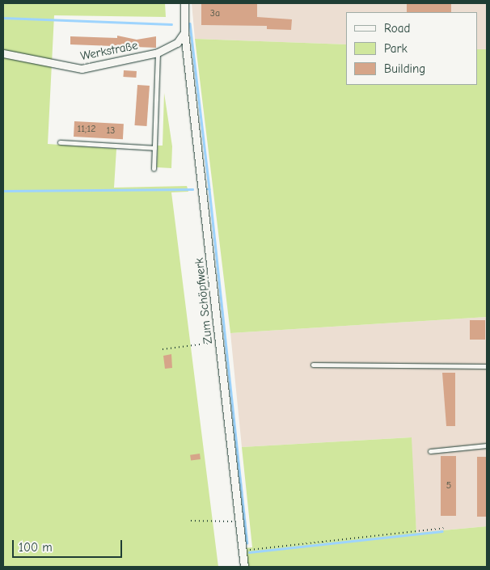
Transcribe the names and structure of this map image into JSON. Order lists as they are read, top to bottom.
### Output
{
  "streets": {
    "street": ["Werkstraße", "Zum Schöpfwerk"]
  },
  "crossings": [
    ["Werkstraße", "Zum Schöpfwerk"]
  ],
  "house_numbers": [
    "3a",
    "11;12",
    "13",
    "5"
  ],
  "legend": ["Road", "Park", "Building"],
  "scale_bar": "100 m"
}
